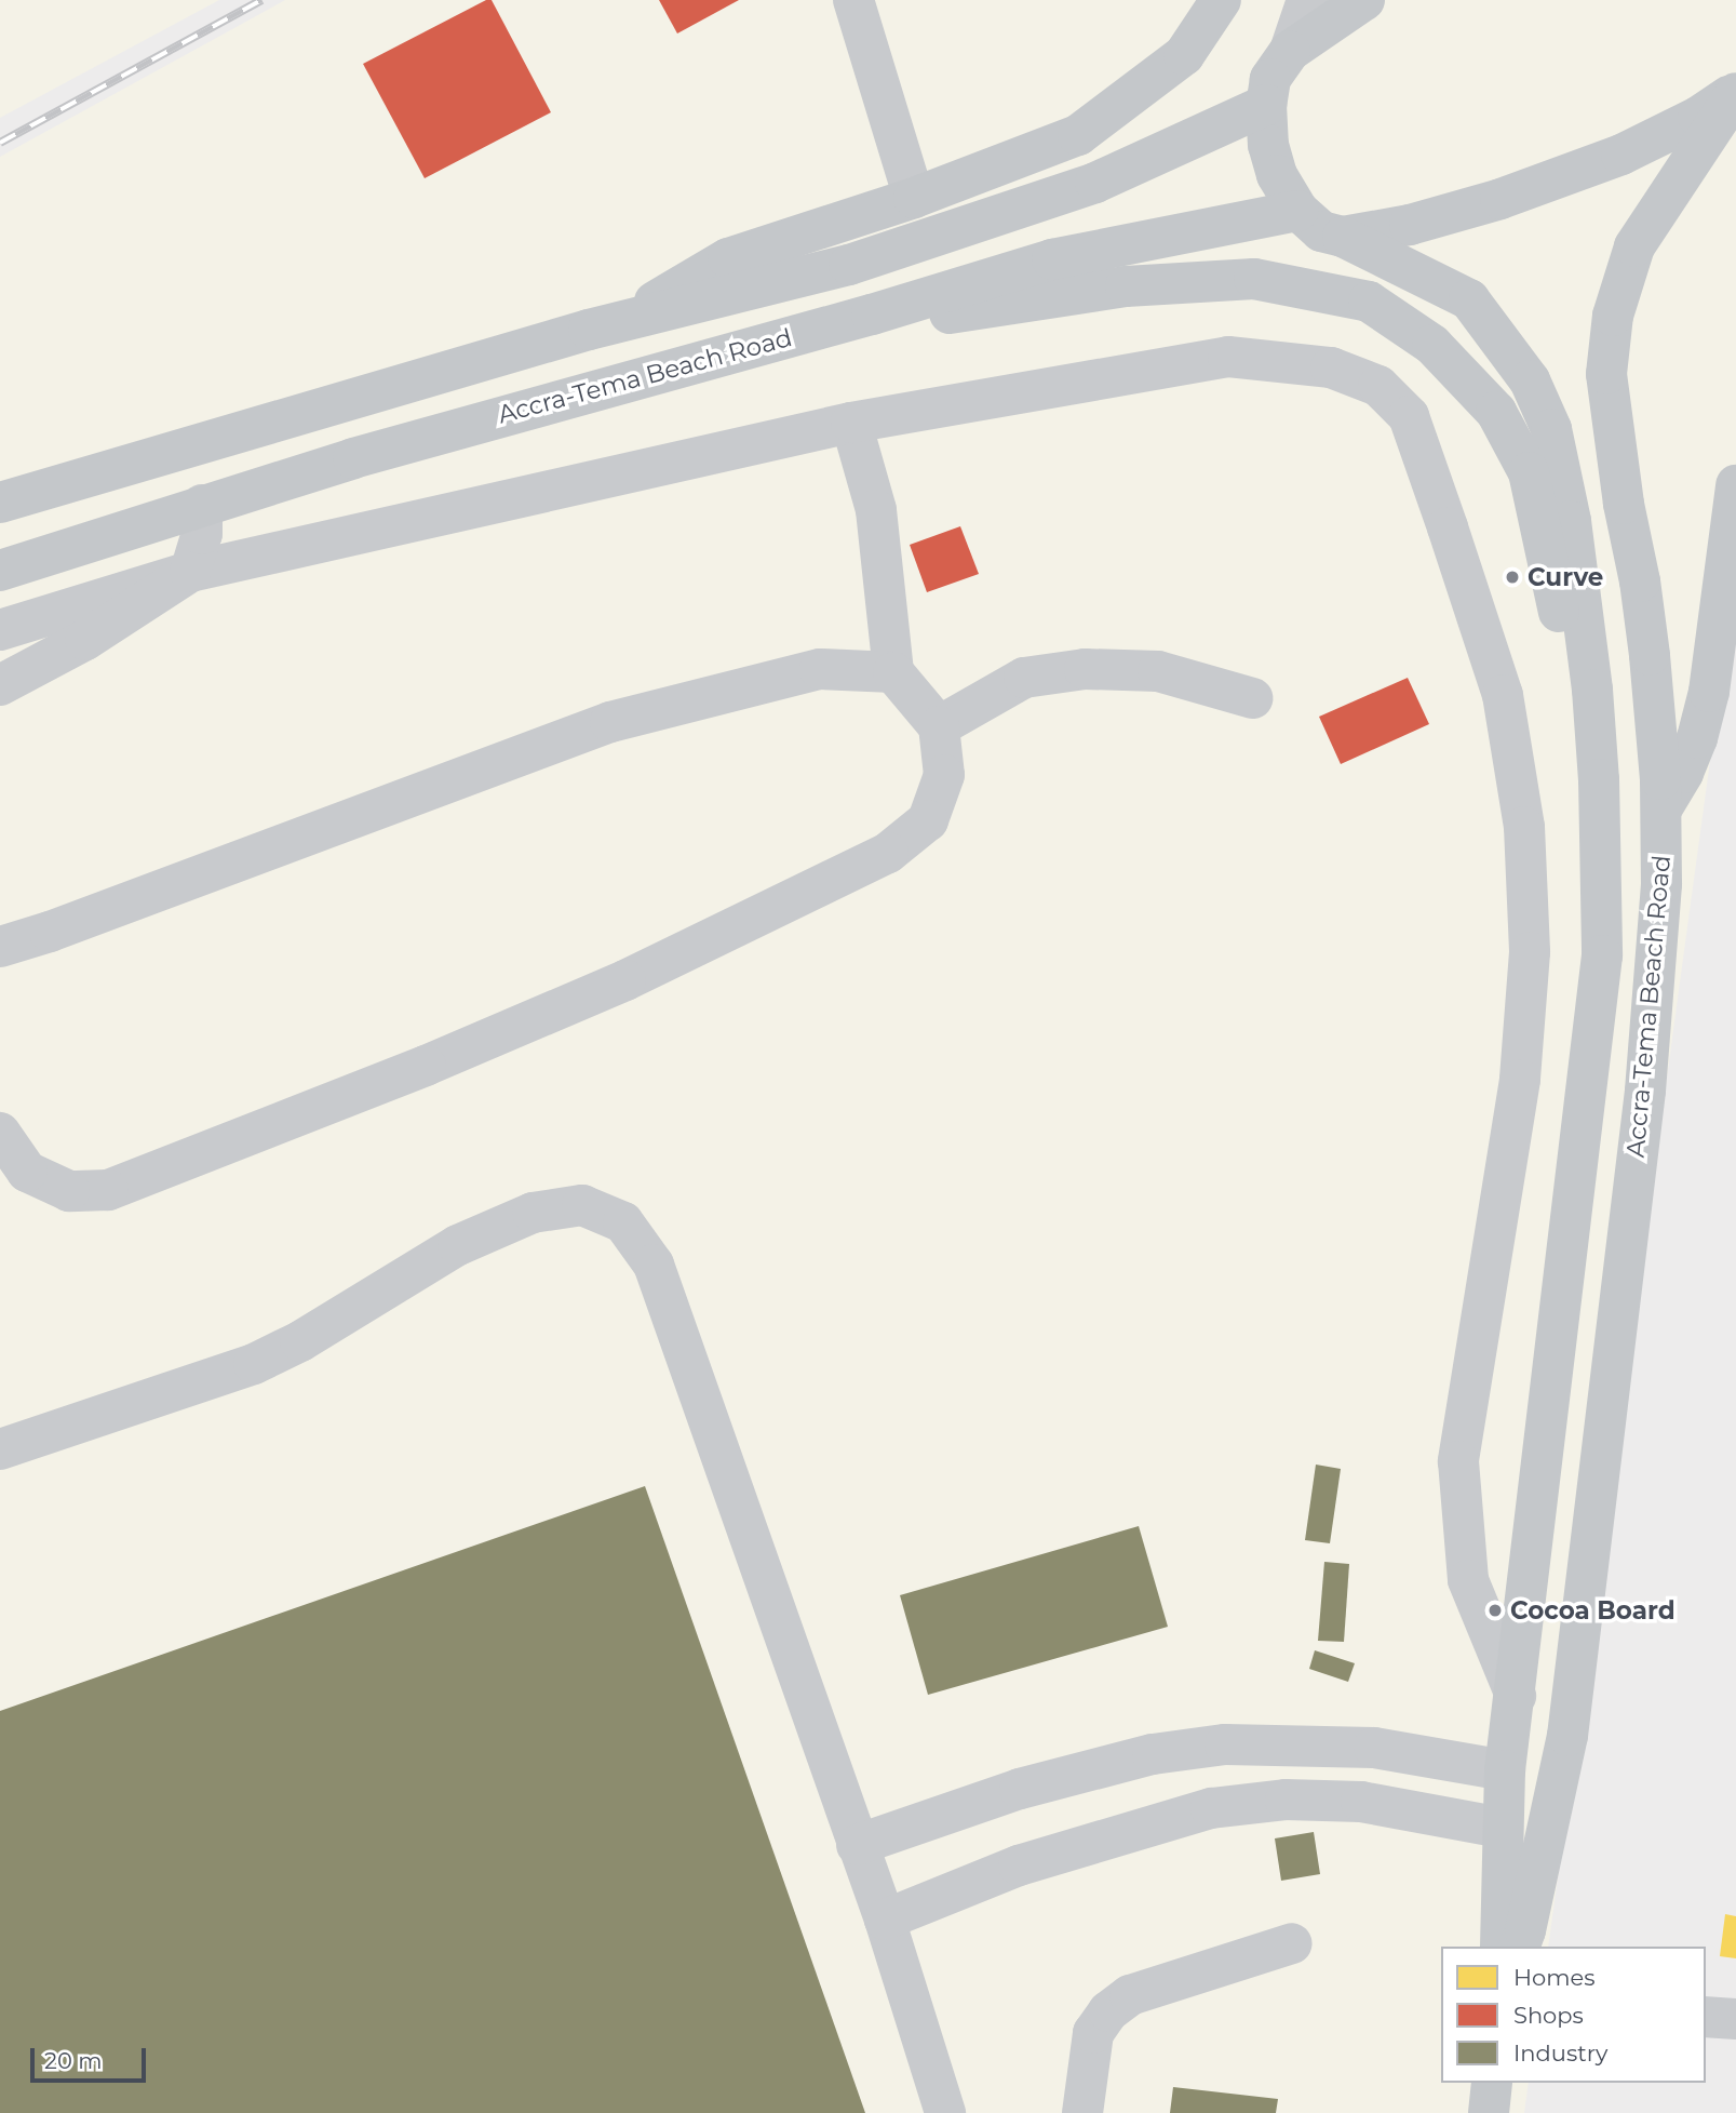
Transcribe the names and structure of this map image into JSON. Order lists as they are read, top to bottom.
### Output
{
  "streets": {
    "main road": ["Accra-Tema Beach Road"]
  },
  "places": ["Curve", "Cocoa Board"],
  "legend": ["Homes", "Shops", "Industry"],
  "scale_bar": "20 m"
}
